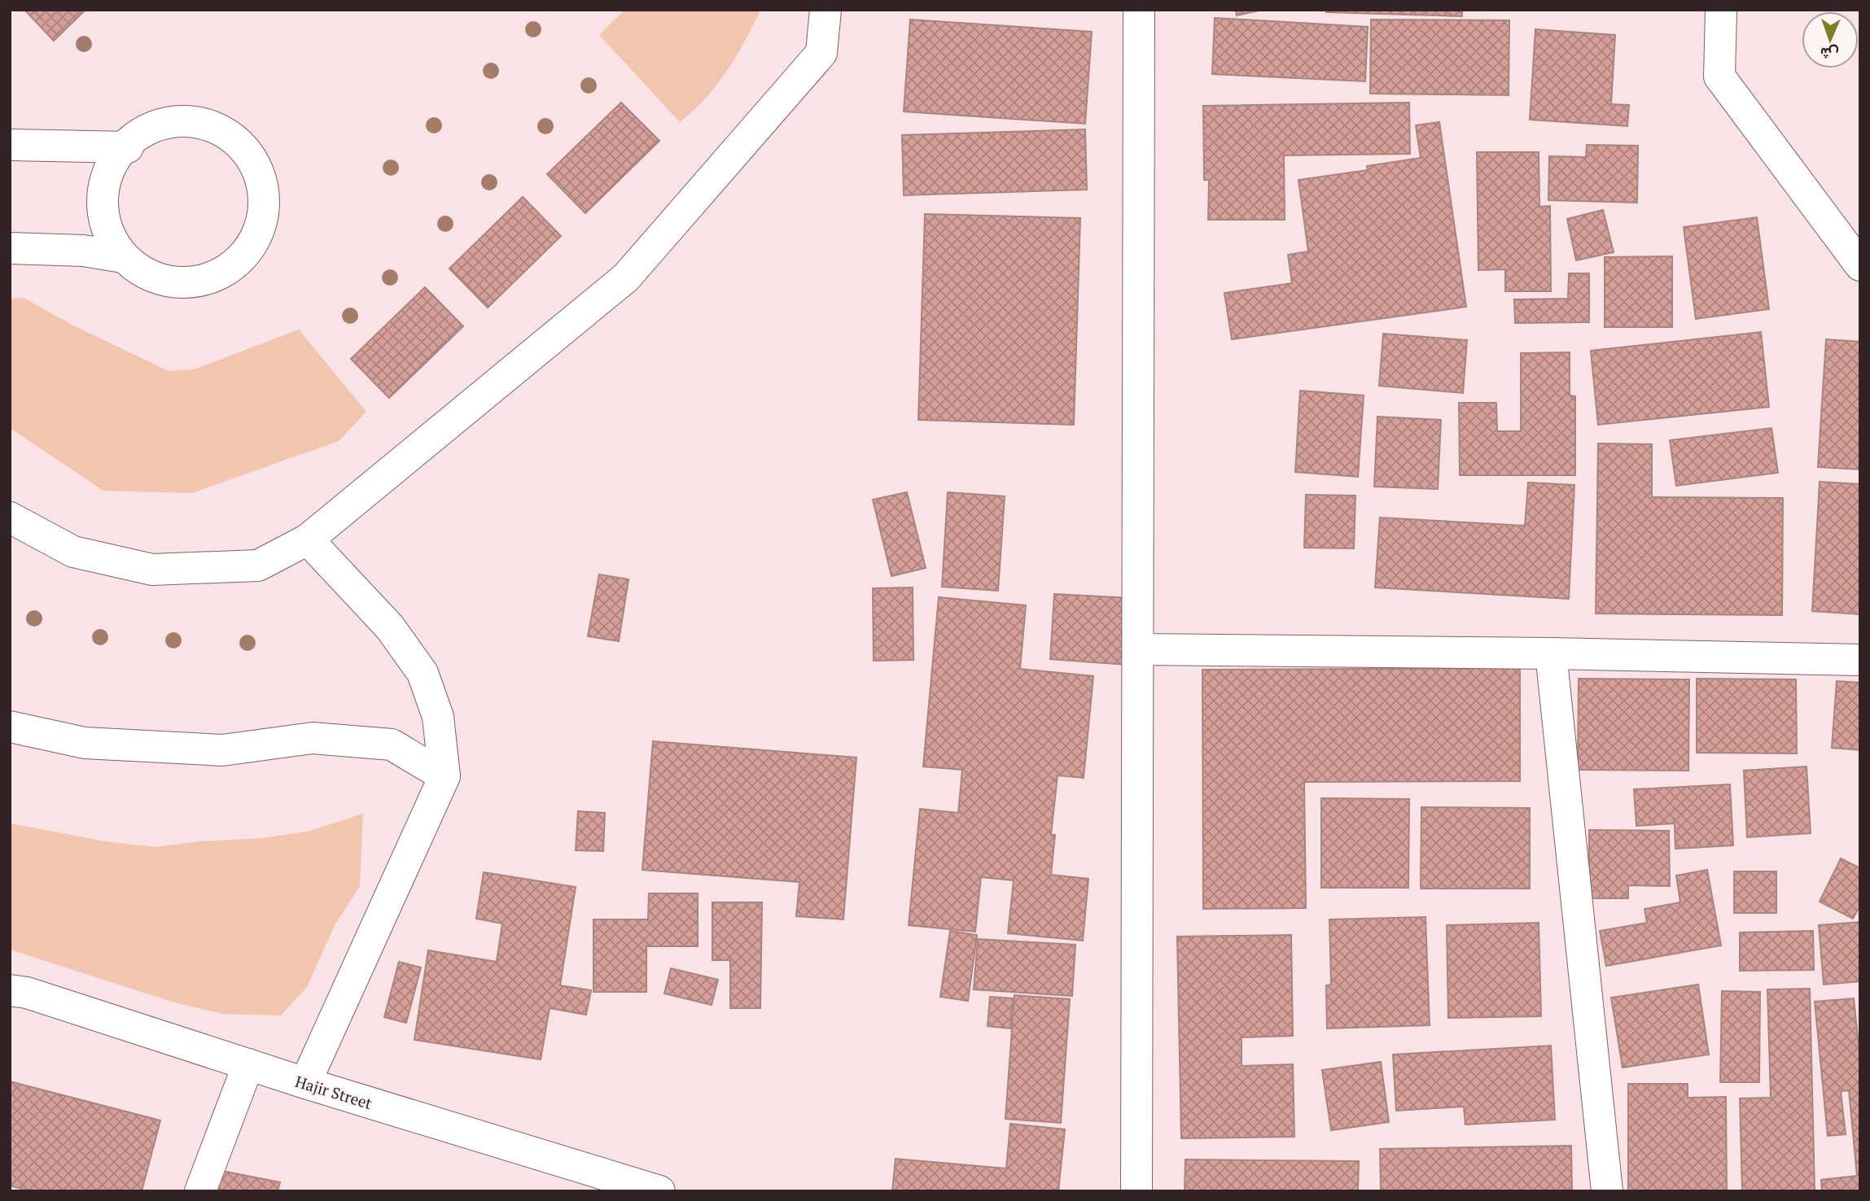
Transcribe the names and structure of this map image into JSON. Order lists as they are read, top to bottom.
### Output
{
  "streets": {
    "street": ["Hajir Street"]
  },
  "north": "bottom"
}
